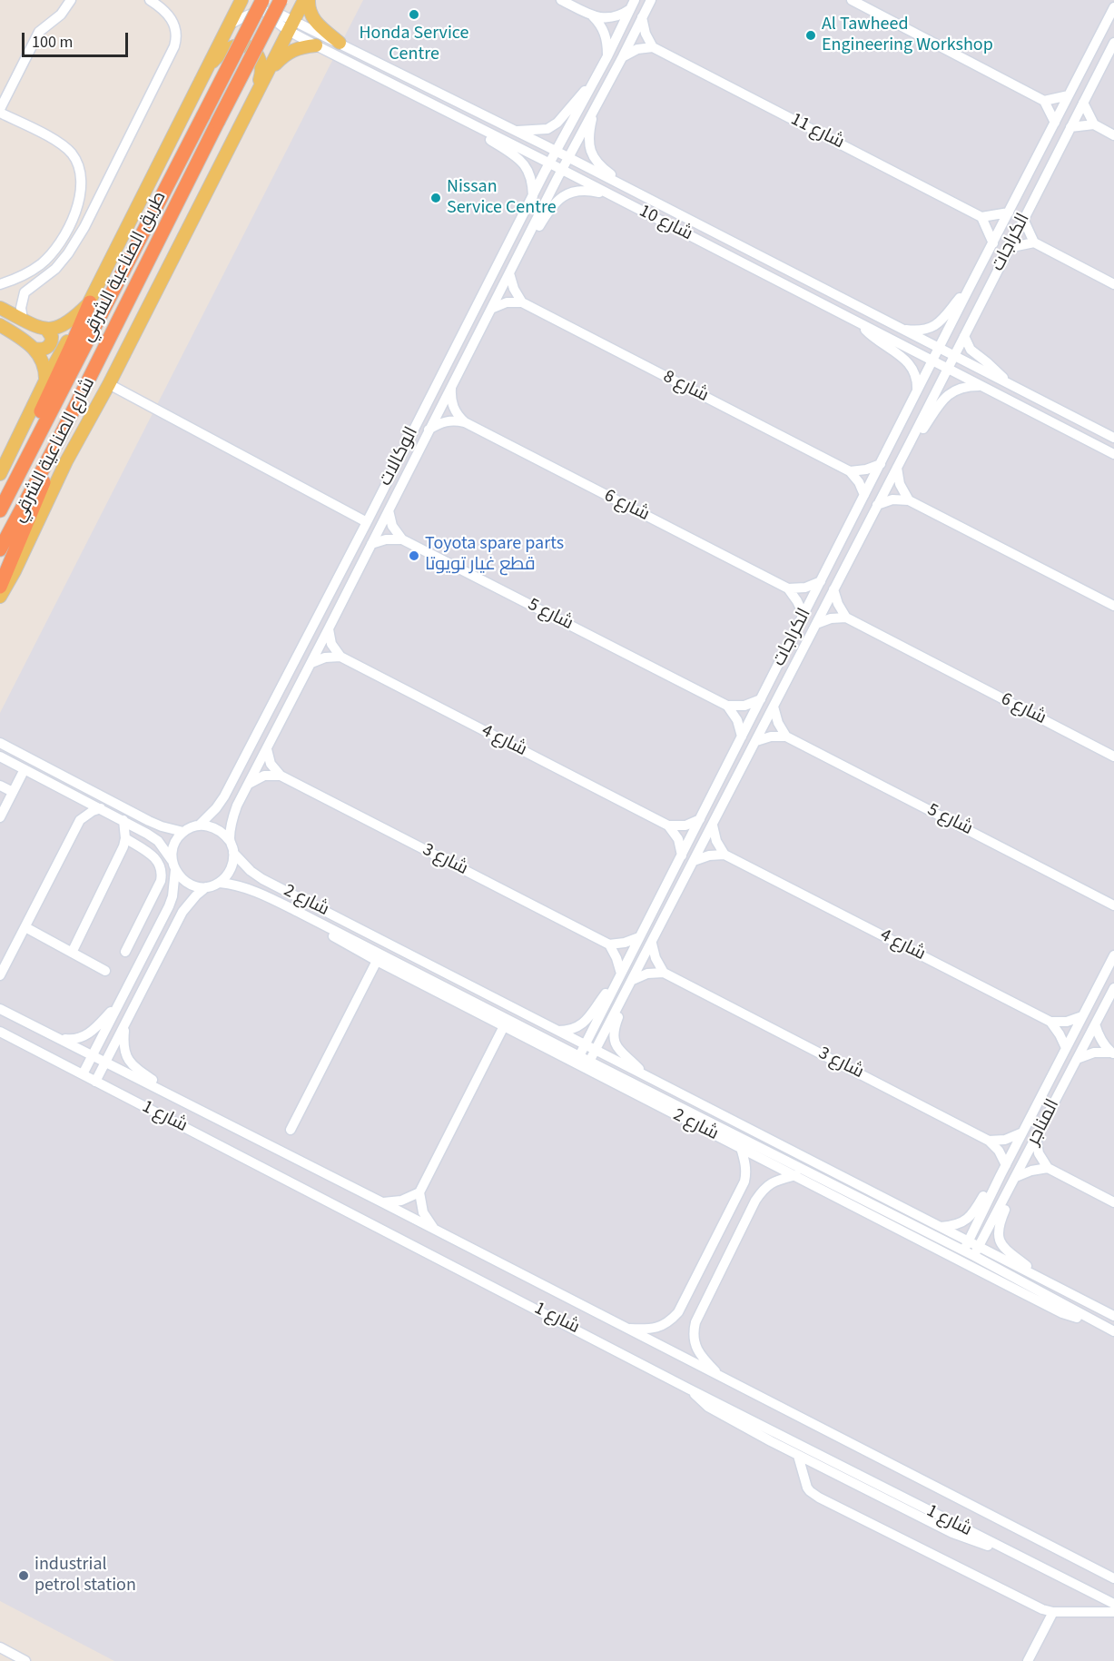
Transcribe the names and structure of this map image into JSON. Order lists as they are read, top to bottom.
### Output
{
  "streets": {
    "highway": ["طريق الصناعية الشرقي"],
    "main road": ["شارع الصناعية الشرقي"],
    "street": [
      "شارع 11",
      "شارع 10",
      "الكراجات",
      "شارع 8",
      "الوكالات",
      "شارع 6",
      "شارع 5",
      "شارع 4",
      "شارع 3",
      "شارع 2",
      "شارع 1",
      "المناجر"
    ]
  },
  "crossings": [
    ["شارع 10", "الكراجات"],
    ["شارع 10", "طريق الصناعية الشرقي"],
    ["شارع 10", "شارع الصناعية الشرقي"],
    ["شارع 10", "الوكالات"],
    ["الكراجات", "شارع 2"],
    ["الوكالات", "شارع 2"],
    ["شارع 3", "المناجر"],
    ["شارع 2", "المناجر"]
  ],
  "places": [
    "Honda Service Centre",
    "Al Tawheed Engineering Workshop",
    "Nissan Service Centre",
    "Toyota spare parts قطع غيار تويوتا",
    "industrial petrol station"
  ],
  "scale_bar": "100 m"
}
